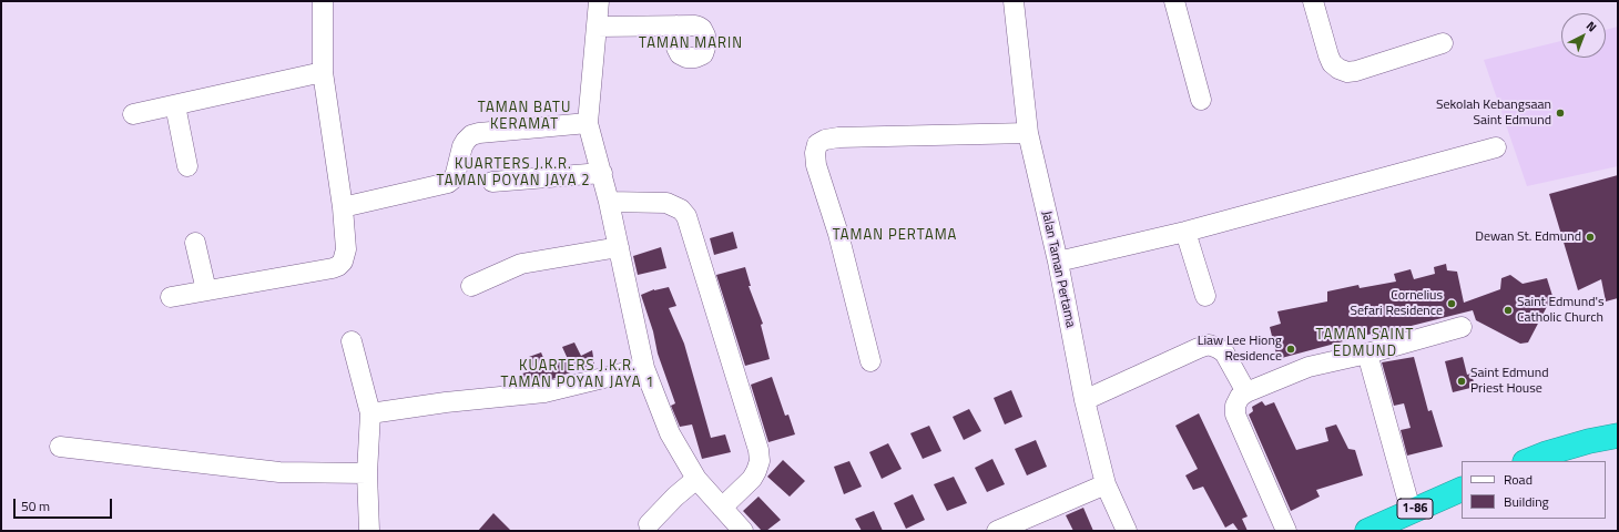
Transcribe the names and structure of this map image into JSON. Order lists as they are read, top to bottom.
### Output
{
  "streets": {
    "highway": ["1-86"],
    "street": ["Jalan Taman Pertama"]
  },
  "districts": [
    "TAMAN MARIN",
    "TAMAN BATU KERAMAT",
    "KUARTERS J.K.R. TAMAN POYAN JAYA 2",
    "TAMAN PERTAMA",
    "TAMAN SAINT EDMUND",
    "KUARTERS J.K.R. TAMAN POYAN JAYA 1"
  ],
  "places": [
    "Sekolah Kebangsaan Saint Edmund",
    "Dewan St. Edmund",
    "Cornelius Sefari Residence",
    "Saint Edmund's Catholic Church",
    "Liaw Lee Hiong Residence",
    "Saint Edmund Priest House"
  ],
  "legend": ["Road", "Building"],
  "scale_bar": "50 m",
  "north": "top right"
}
